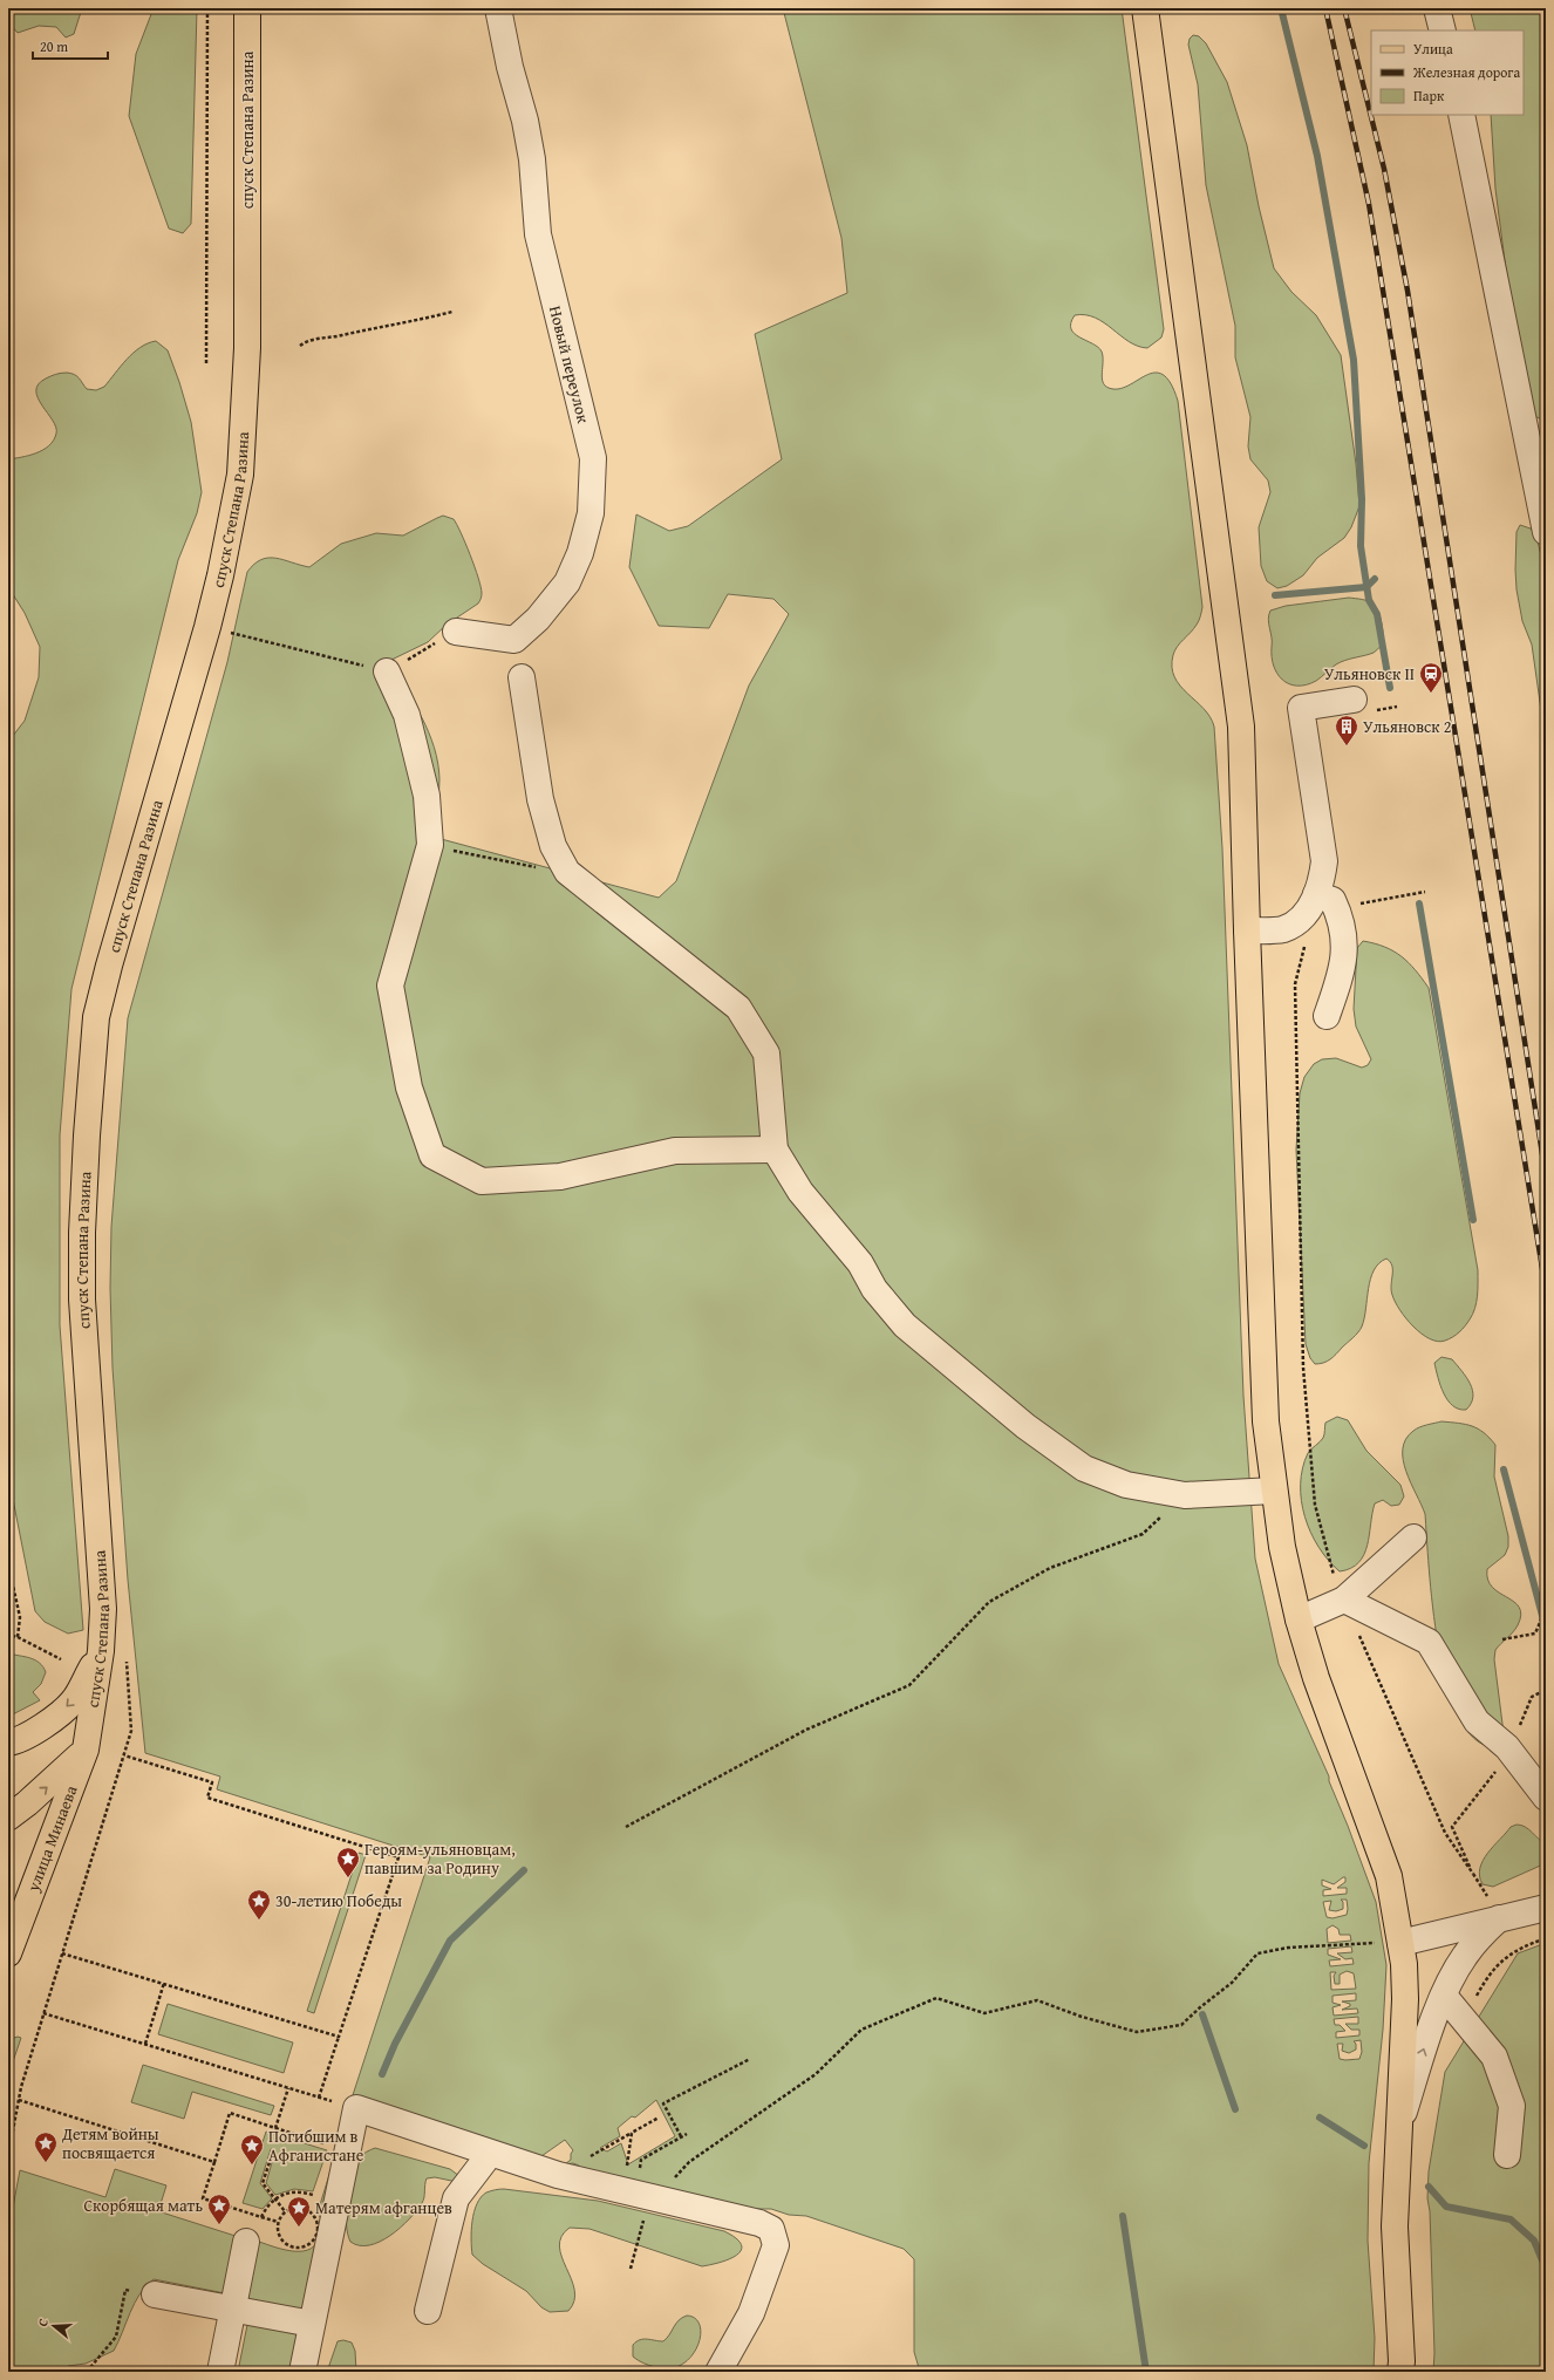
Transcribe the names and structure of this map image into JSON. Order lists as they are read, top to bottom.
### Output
{
  "streets": {
    "main road": ["спуск Степана Разина", "улица Минаева"],
    "street": ["Новый переулок"]
  },
  "crossings": [
    ["спуск Степана Разина", "улица Минаева"]
  ],
  "places": {
    "station": ["Ульяновск II"],
    "building": ["Ульяновск 2"],
    "place": [
      "Героям-ульяновцам, павшим за Родину",
      "30-летию Победы",
      "Детям войны посвящается",
      "Погибшим в Афганистане",
      "Скорбящая мать",
      "Матерям афганцев"
    ]
  },
  "legend": ["Улица", "Железная дорога", "Парк"],
  "scale_bar": "20 m",
  "north": "left"
}
